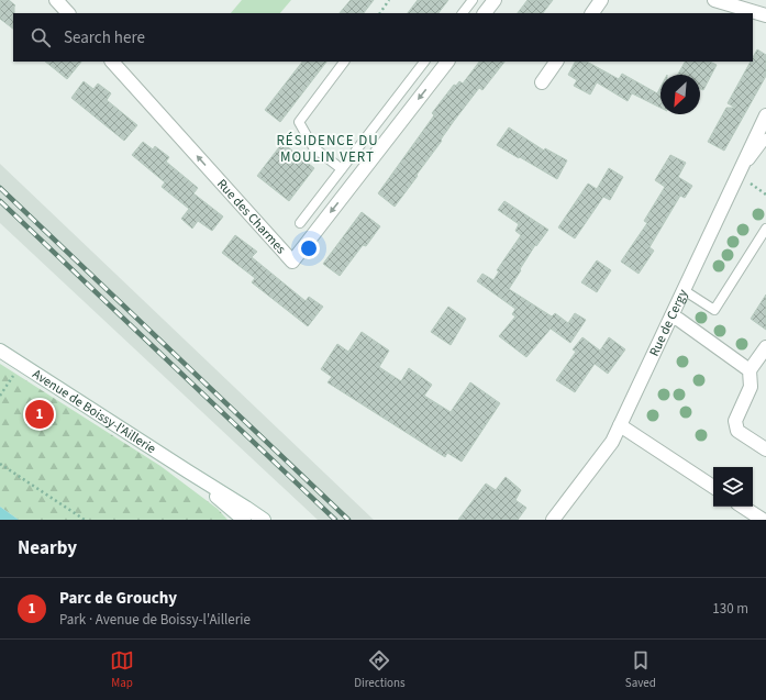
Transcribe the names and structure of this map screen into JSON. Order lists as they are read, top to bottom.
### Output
{
  "streets": {
    "street": ["Rue des Charmes", "Rue de Cergy", "Avenue de Boissy-l'Aillerie"]
  },
  "districts": ["RÉSIDENCE DU MOULIN VERT"],
  "north": "bottom left",
  "page": {
    "search": "Search here",
    "pins": "1",
    "heading": "Nearby",
    "list": [
      {
        "mark": "1",
        "name": "Parc de Grouchy",
        "note": "Park · Avenue de Boissy-l'Aillerie",
        "value": "130 m"
      }
    ],
    "nav": ["Map", "Directions", "Saved"]
  }
}
